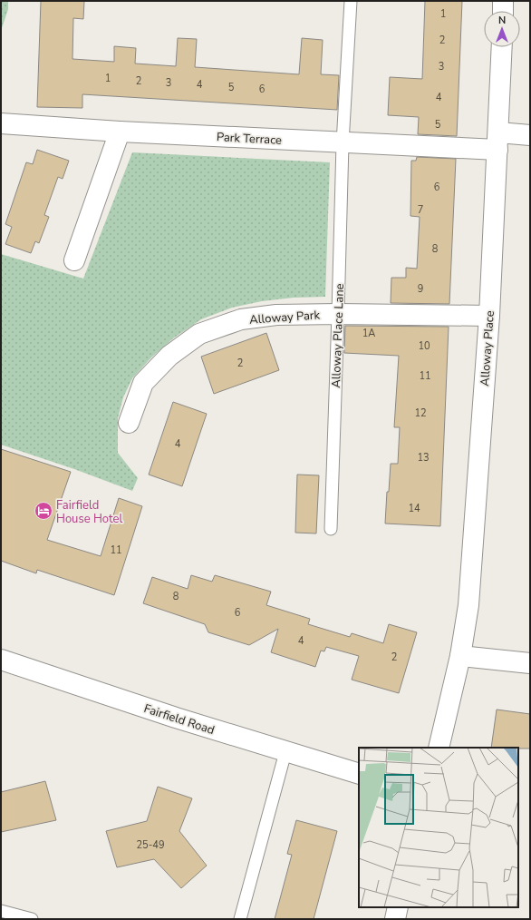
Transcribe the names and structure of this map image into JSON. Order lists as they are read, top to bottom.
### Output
{
  "streets": {
    "street": [
      "Park Terrace",
      "Alloway Park",
      "Alloway Place",
      "Fairfield Road"
    ],
    "lane": ["Alloway Place Lane"]
  },
  "crossings": [
    ["Park Terrace", "Alloway Place Lane"],
    ["Park Terrace", "Alloway Place"],
    ["Alloway Park", "Alloway Place Lane"],
    ["Alloway Park", "Alloway Place"]
  ],
  "places": {
    "hotel": ["Fairfield House Hotel"]
  },
  "house_numbers": [
    "1",
    "2",
    "3",
    "1",
    "2",
    "3",
    "4",
    "5",
    "6",
    "4",
    "5",
    "6",
    "7",
    "8",
    "9",
    "1A",
    "10",
    "2",
    "11",
    "12",
    "4",
    "13",
    "14",
    "11",
    "8",
    "6",
    "4",
    "2",
    "25-49"
  ],
  "north": "top"
}
